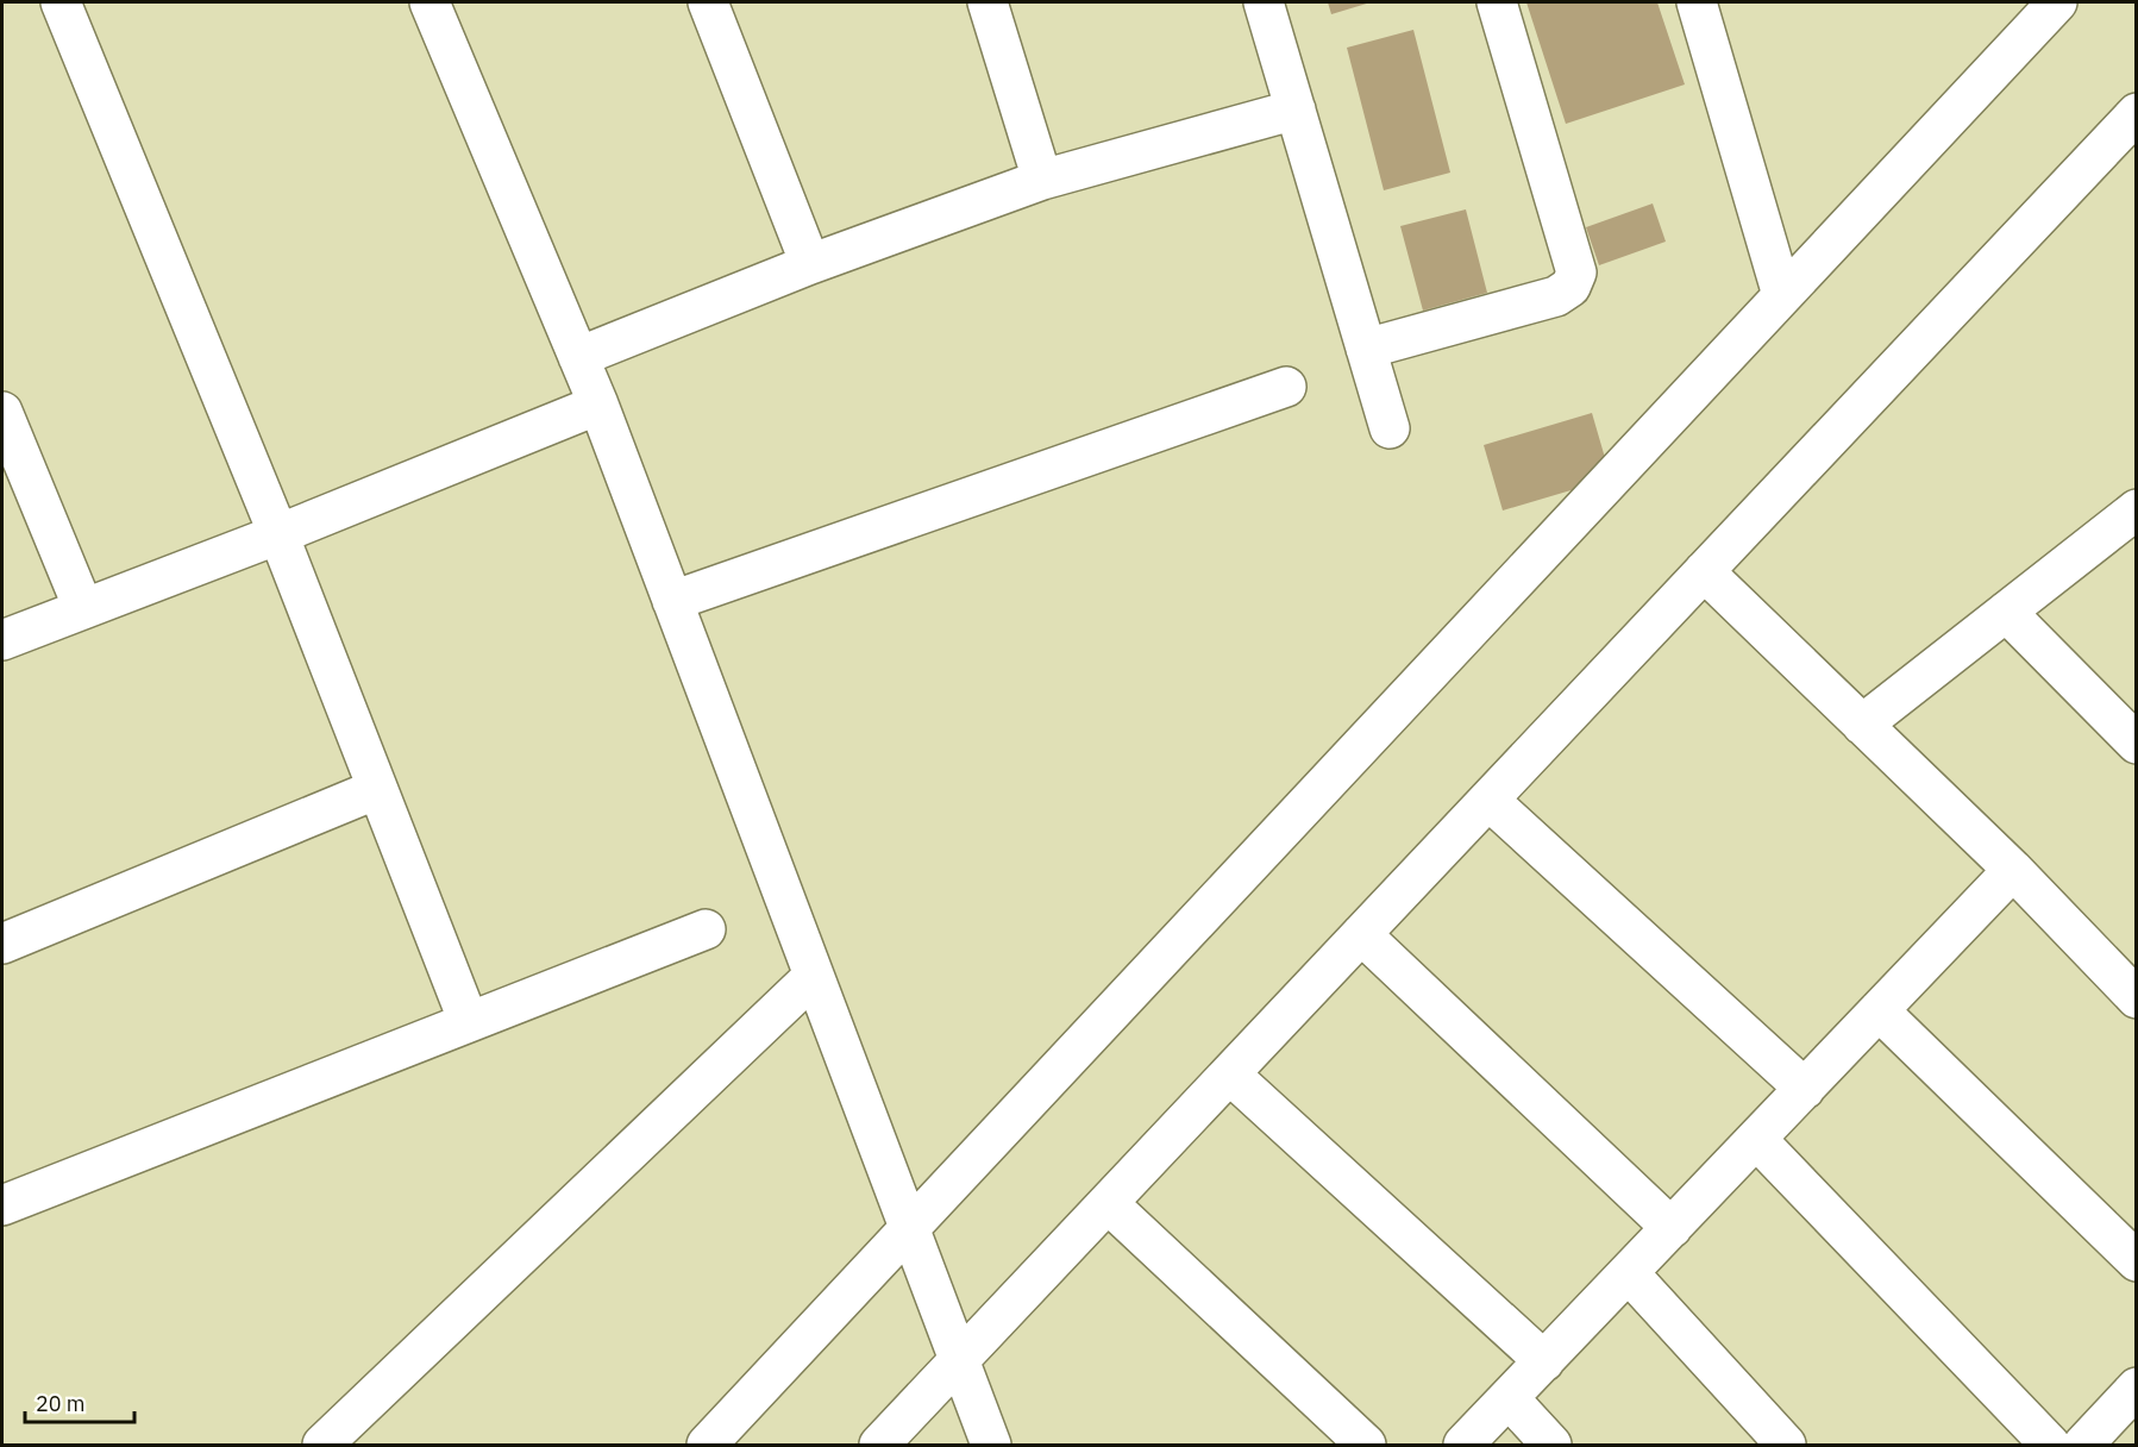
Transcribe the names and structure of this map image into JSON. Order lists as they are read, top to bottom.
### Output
{
  "scale_bar": "20 m"
}
